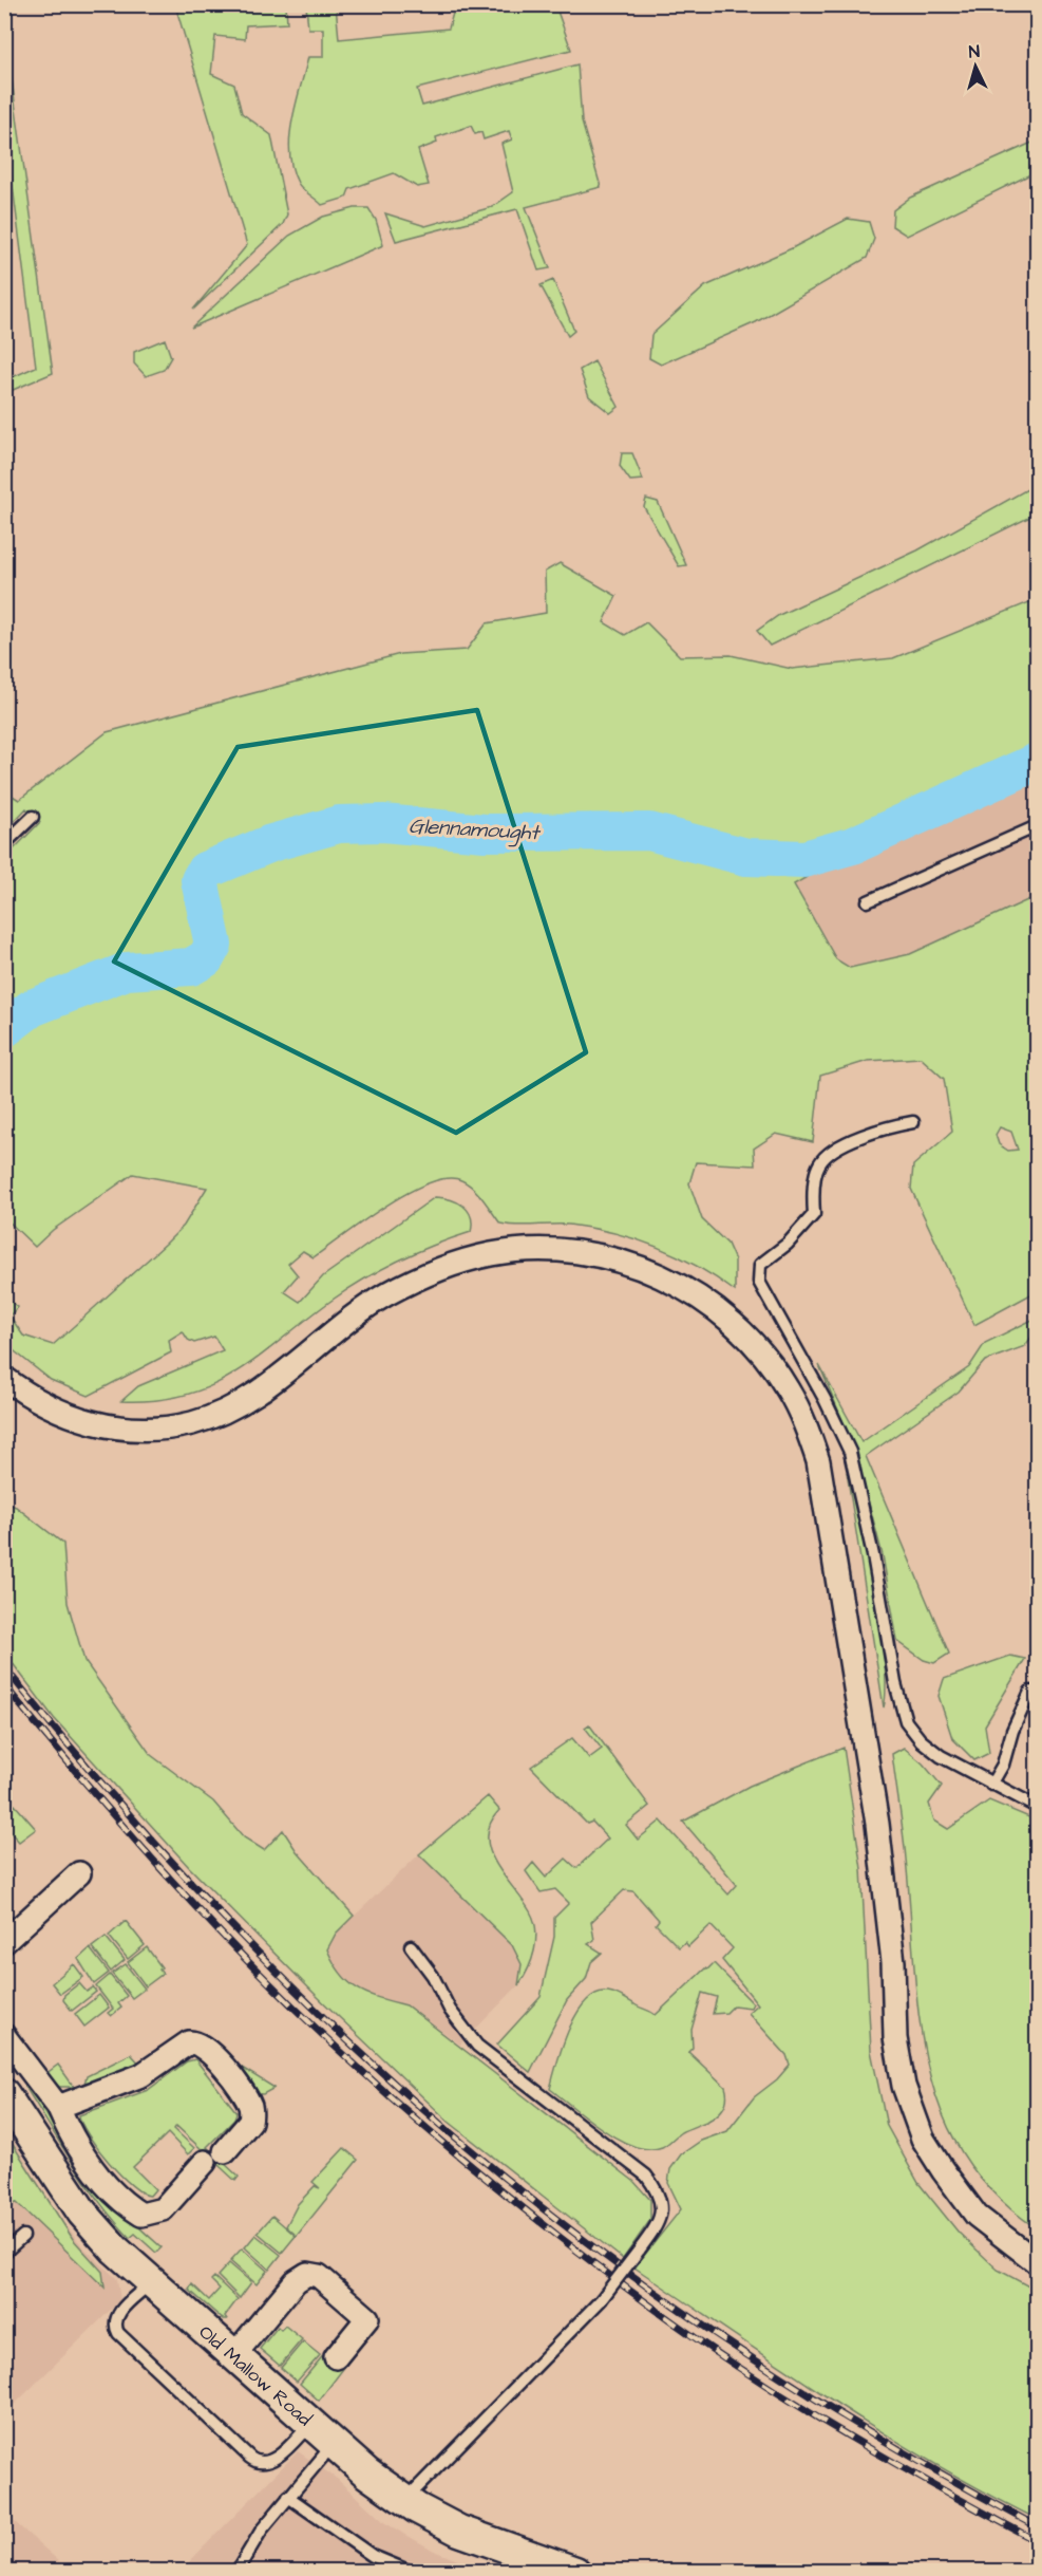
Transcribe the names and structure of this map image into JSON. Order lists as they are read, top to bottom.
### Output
{
  "streets": {
    "street": ["Old Mallow Road"]
  },
  "water": ["Glennamought"],
  "north": "top"
}
